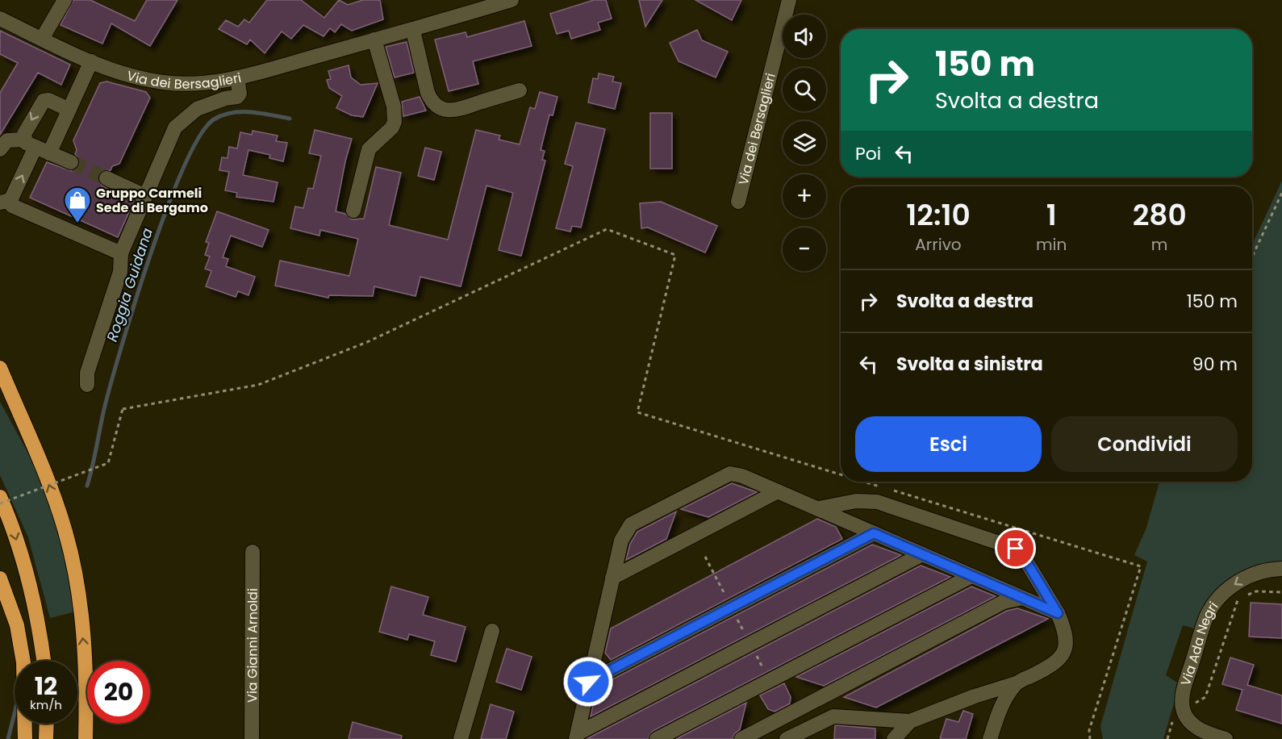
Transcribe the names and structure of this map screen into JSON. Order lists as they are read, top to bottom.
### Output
{
  "streets": {
    "street": ["Via dei Bersaglieri", "Via Gianni Arnoldi", "Via Ada Negri"]
  },
  "one_way": ["Via Ada Negri"],
  "water": ["Roggia Guidana"],
  "places": {
    "shop": ["Gruppo Carmeli Sede di Bergamo"]
  },
  "page": {
    "map_buttons": ["+", "−"],
    "turn": ["150 m", "Svolta a destra"],
    "then": "Poi",
    "eta": [
      "12:10",
      "Arrivo",
      "1",
      "min",
      "280",
      "m"
    ],
    "list": [
      {
        "name": "Svolta a destra",
        "value": "150 m"
      },
      {
        "name": "Svolta a sinistra",
        "value": "90 m"
      }
    ],
    "buttons": ["Esci", "Condividi"],
    "speed": "12 km/h",
    "limit": "20"
  }
}
